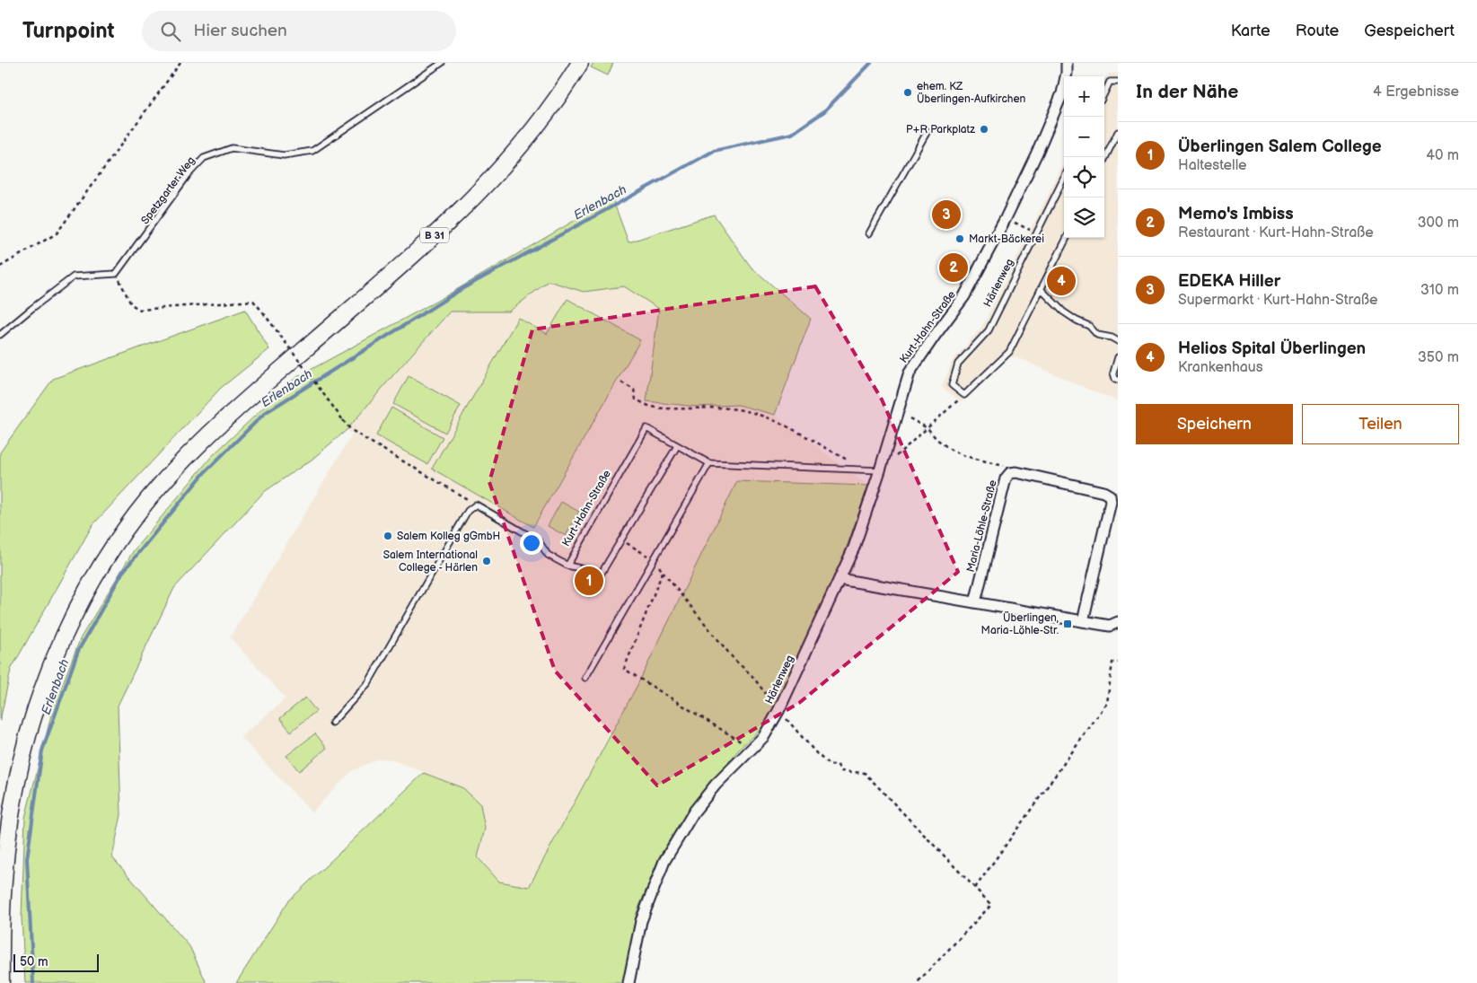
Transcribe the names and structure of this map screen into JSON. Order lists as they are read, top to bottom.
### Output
{
  "streets": {
    "main road": ["B 31"],
    "street": ["Härlenweg", "Kurt-Hahn-Straße", "Maria-Löhle-Straße"],
    "lane": ["Spetzgarter Weg"]
  },
  "crossings": [
    ["Härlenweg", "Kurt-Hahn-Straße"]
  ],
  "water": ["Erlenbach"],
  "places": {
    "other": [
      "ehem. KZ Überlingen-Aufkirchen",
      "P+R Parkplatz",
      "Markt-Bäckerei",
      "Salem Kolleg gGmbH",
      "Salem International College - Härlen"
    ],
    "transit": ["Überlingen, Maria-Löhle-Str."]
  },
  "scale_bar": "50 m",
  "page": {
    "header": "Turnpoint",
    "search": "Hier suchen",
    "nav": ["Karte", "Route", "Gespeichert"],
    "heading": ["In der Nähe", "4 Ergebnisse"],
    "map_buttons": ["+", "−"],
    "list": [
      {
        "mark": "1",
        "name": "Überlingen Salem College",
        "note": "Haltestelle",
        "value": "40 m"
      },
      {
        "mark": "2",
        "name": "Memo's Imbiss",
        "note": "Restaurant · Kurt-Hahn-Straße",
        "value": "300 m"
      },
      {
        "mark": "3",
        "name": "EDEKA Hiller",
        "note": "Supermarkt · Kurt-Hahn-Straße",
        "value": "310 m"
      },
      {
        "mark": "4",
        "name": "Helios Spital Überlingen",
        "note": "Krankenhaus",
        "value": "350 m"
      }
    ],
    "pins": [
      "3",
      "2",
      "4",
      "1"
    ],
    "buttons": ["Speichern", "Teilen"],
    "scale": "50 m"
  }
}
